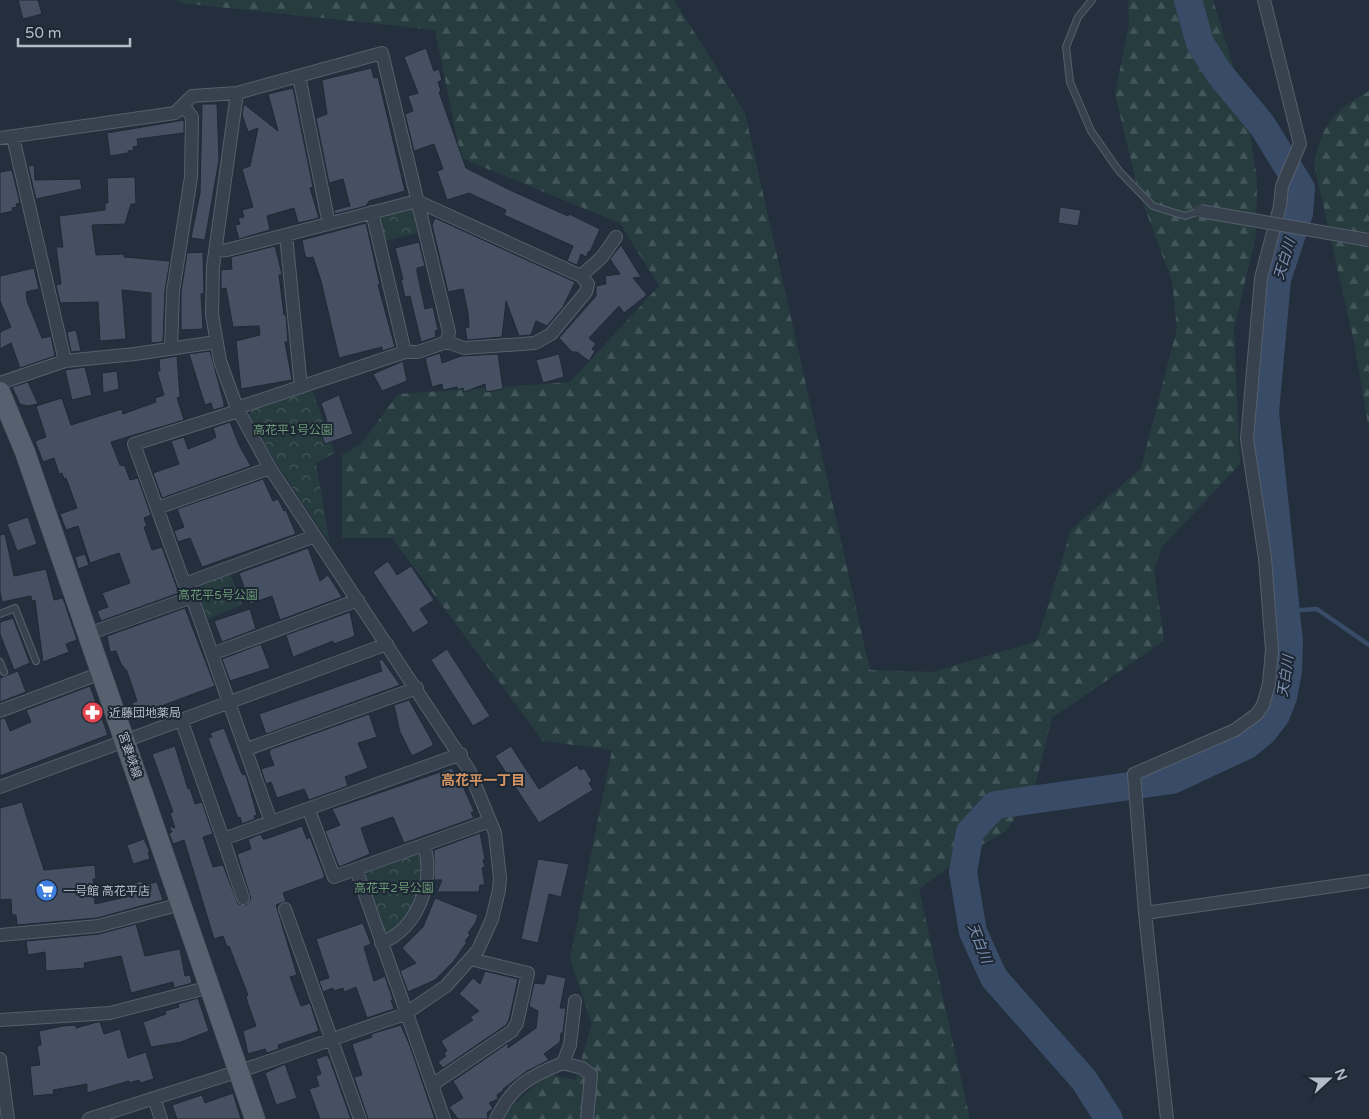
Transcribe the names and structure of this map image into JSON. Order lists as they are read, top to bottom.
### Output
{
  "streets": {
    "main road": ["宮妻峡線"]
  },
  "districts": ["高花平一丁目"],
  "water": ["天白川"],
  "parks": ["高花平1号公園", "高花平5号公園", "高花平2号公園"],
  "places": {
    "pharmacy": ["近藤団地薬局"],
    "supermarket": ["一号館 高花平店"]
  },
  "scale_bar": "50 m",
  "north": "right"
}
